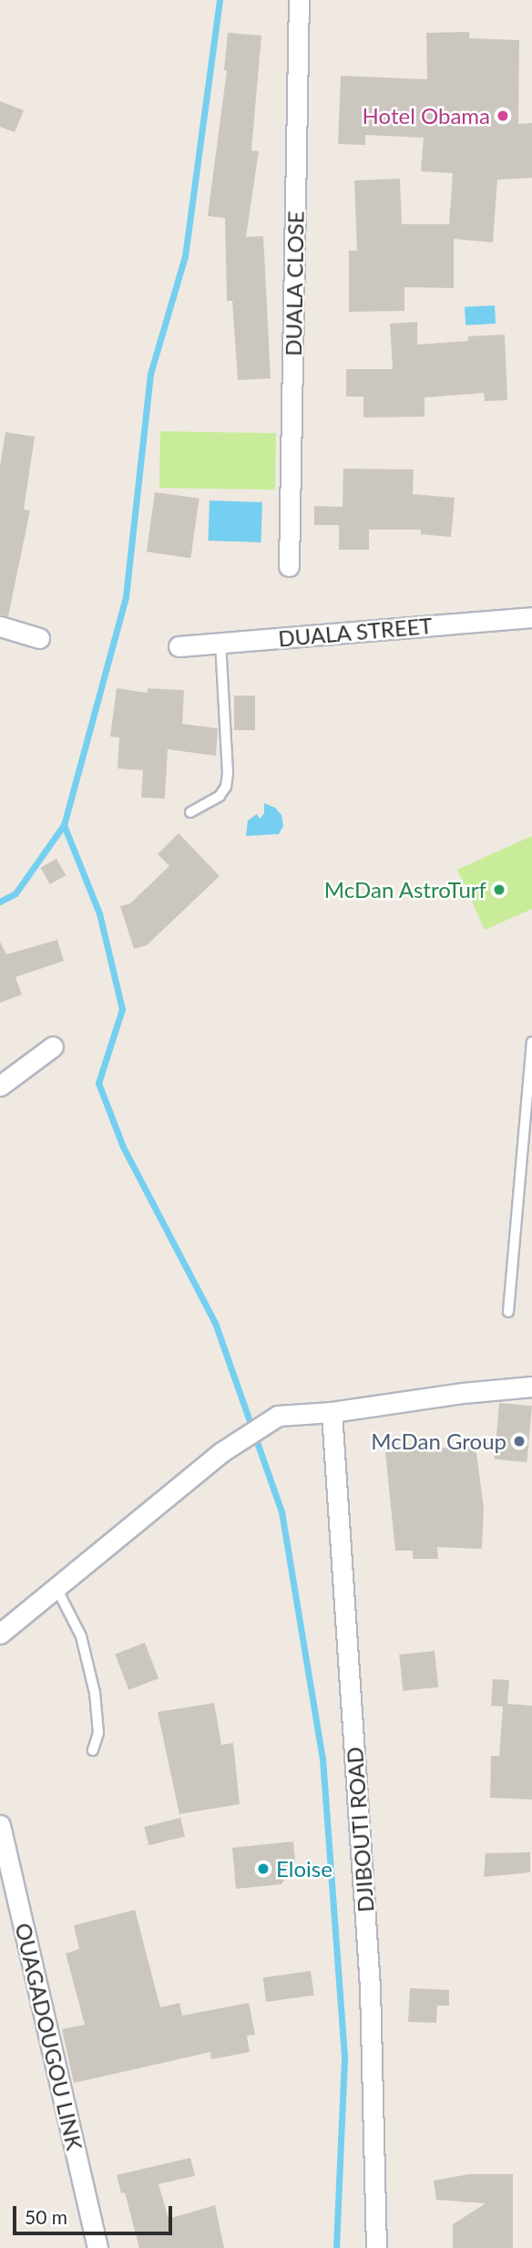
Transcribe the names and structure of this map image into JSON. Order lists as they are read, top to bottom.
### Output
{
  "streets": {
    "street": [
      "DUALA CLOSE",
      "DUALA STREET",
      "DJIBOUTI ROAD",
      "OUAGADOUGOU LINK"
    ]
  },
  "places": [
    "Hotel Obama",
    "McDan AstroTurf",
    "McDan Group",
    "Eloise"
  ],
  "scale_bar": "50 m"
}
